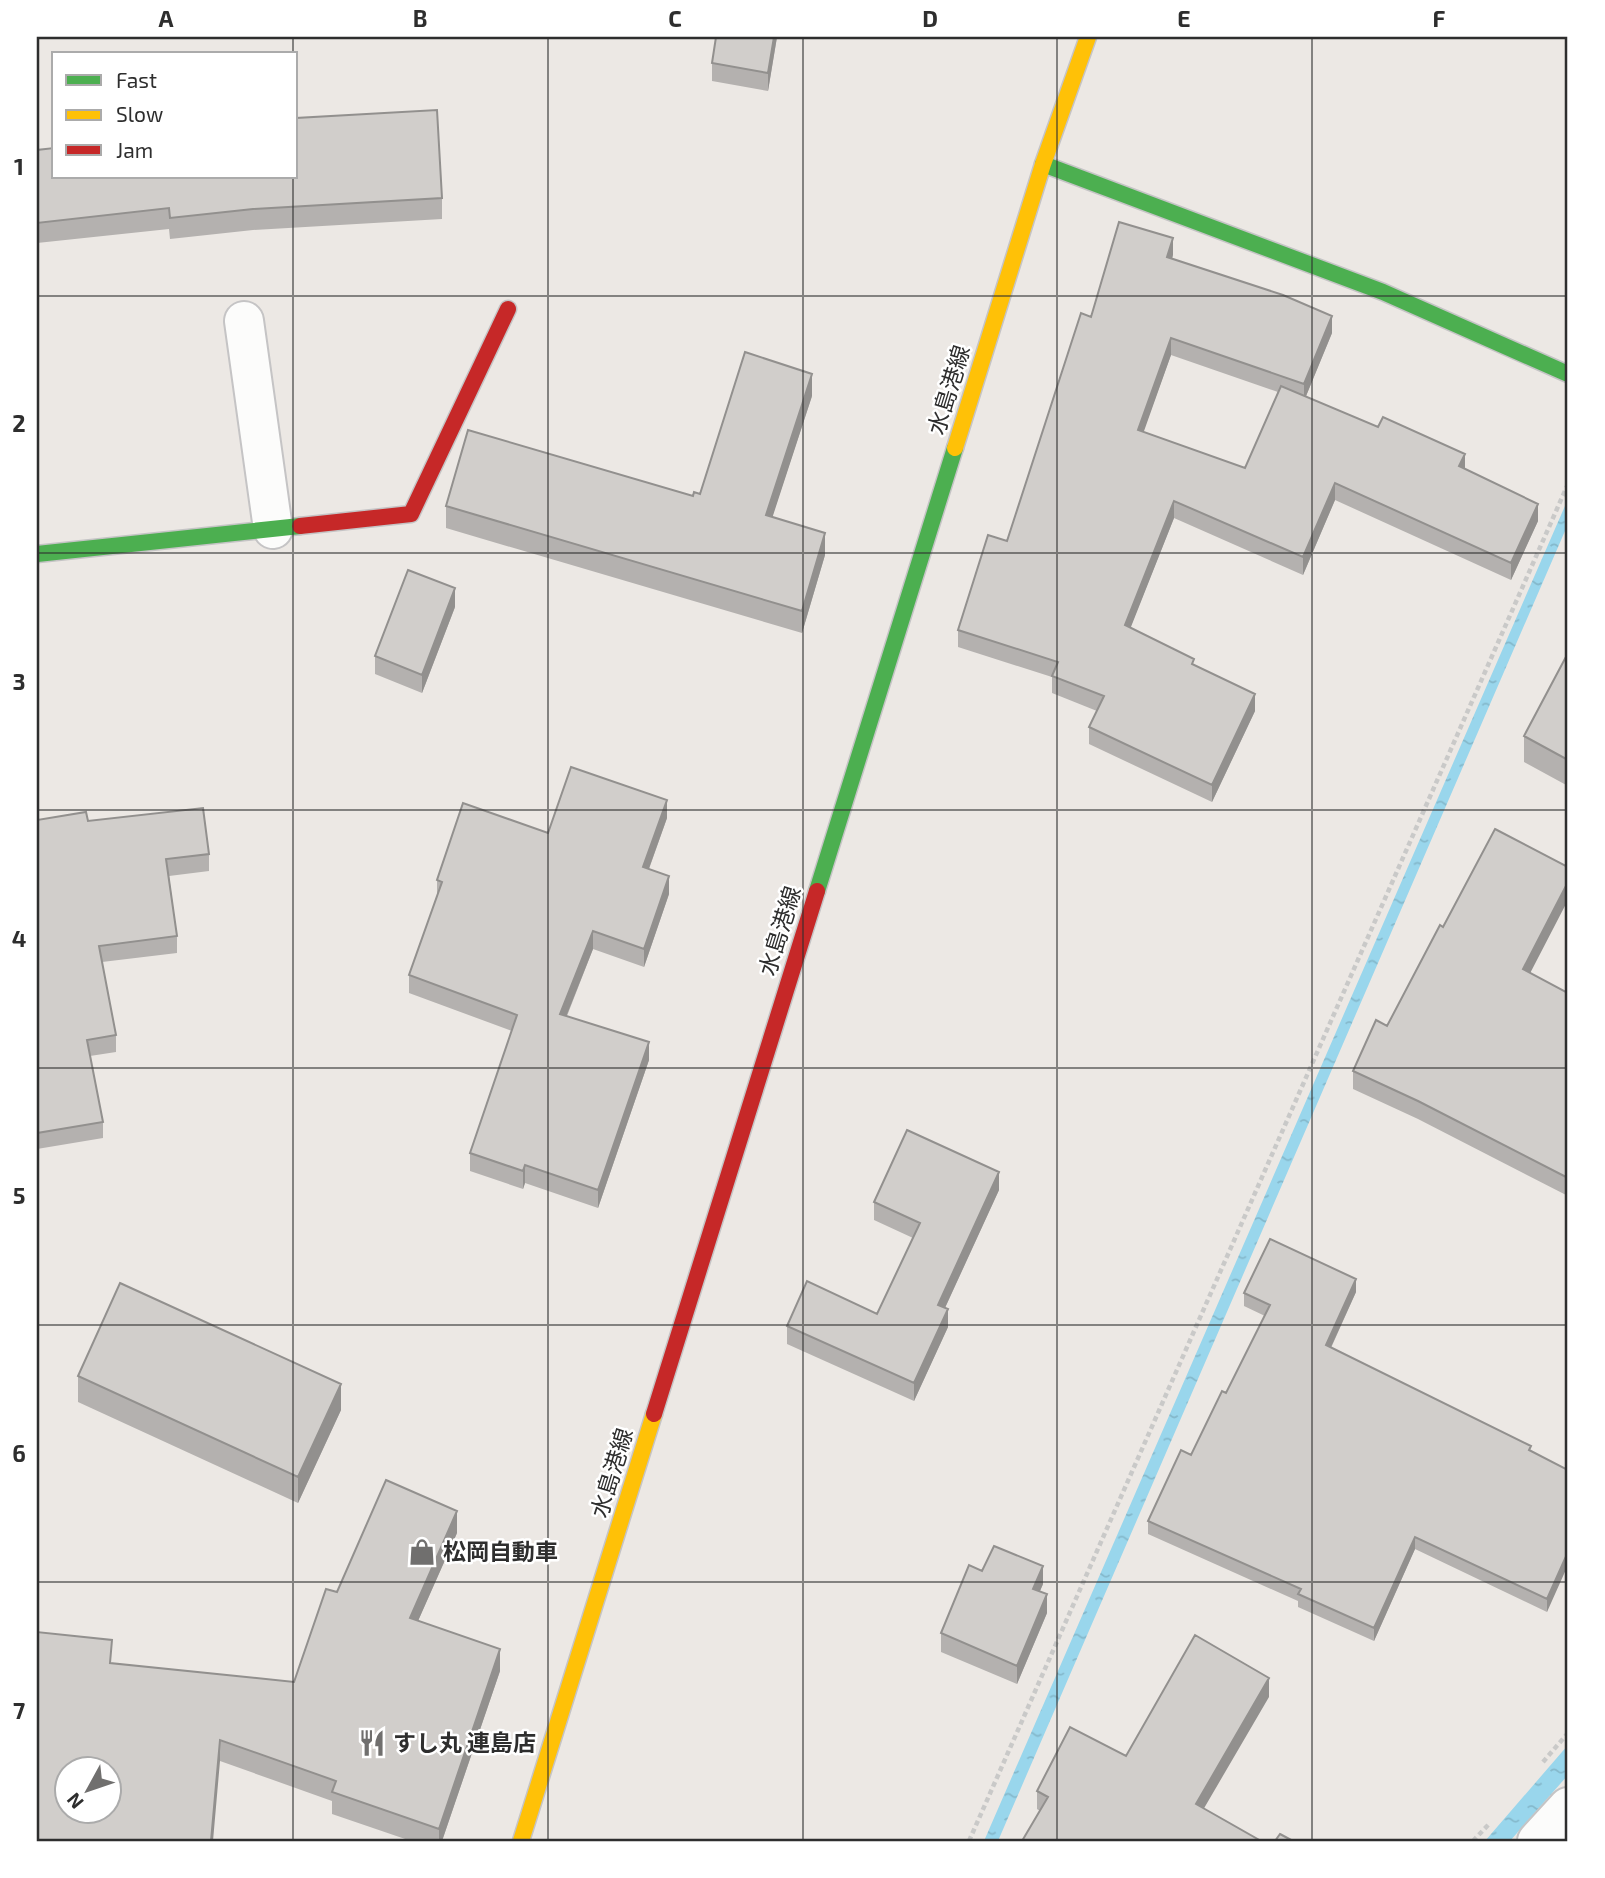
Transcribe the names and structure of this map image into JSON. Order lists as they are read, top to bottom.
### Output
{
  "streets": {
    "main road": ["水島港線"]
  },
  "places": {
    "shop": ["松岡自動車"],
    "restaurant": ["すし丸 連島店"]
  },
  "legend": ["Fast", "Slow", "Jam"],
  "north": "bottom left",
  "grid": {
    "columns": [
      "A",
      "B",
      "C",
      "D",
      "E",
      "F"
    ],
    "rows": [
      "1",
      "2",
      "3",
      "4",
      "5",
      "6",
      "7"
    ]
  }
}
